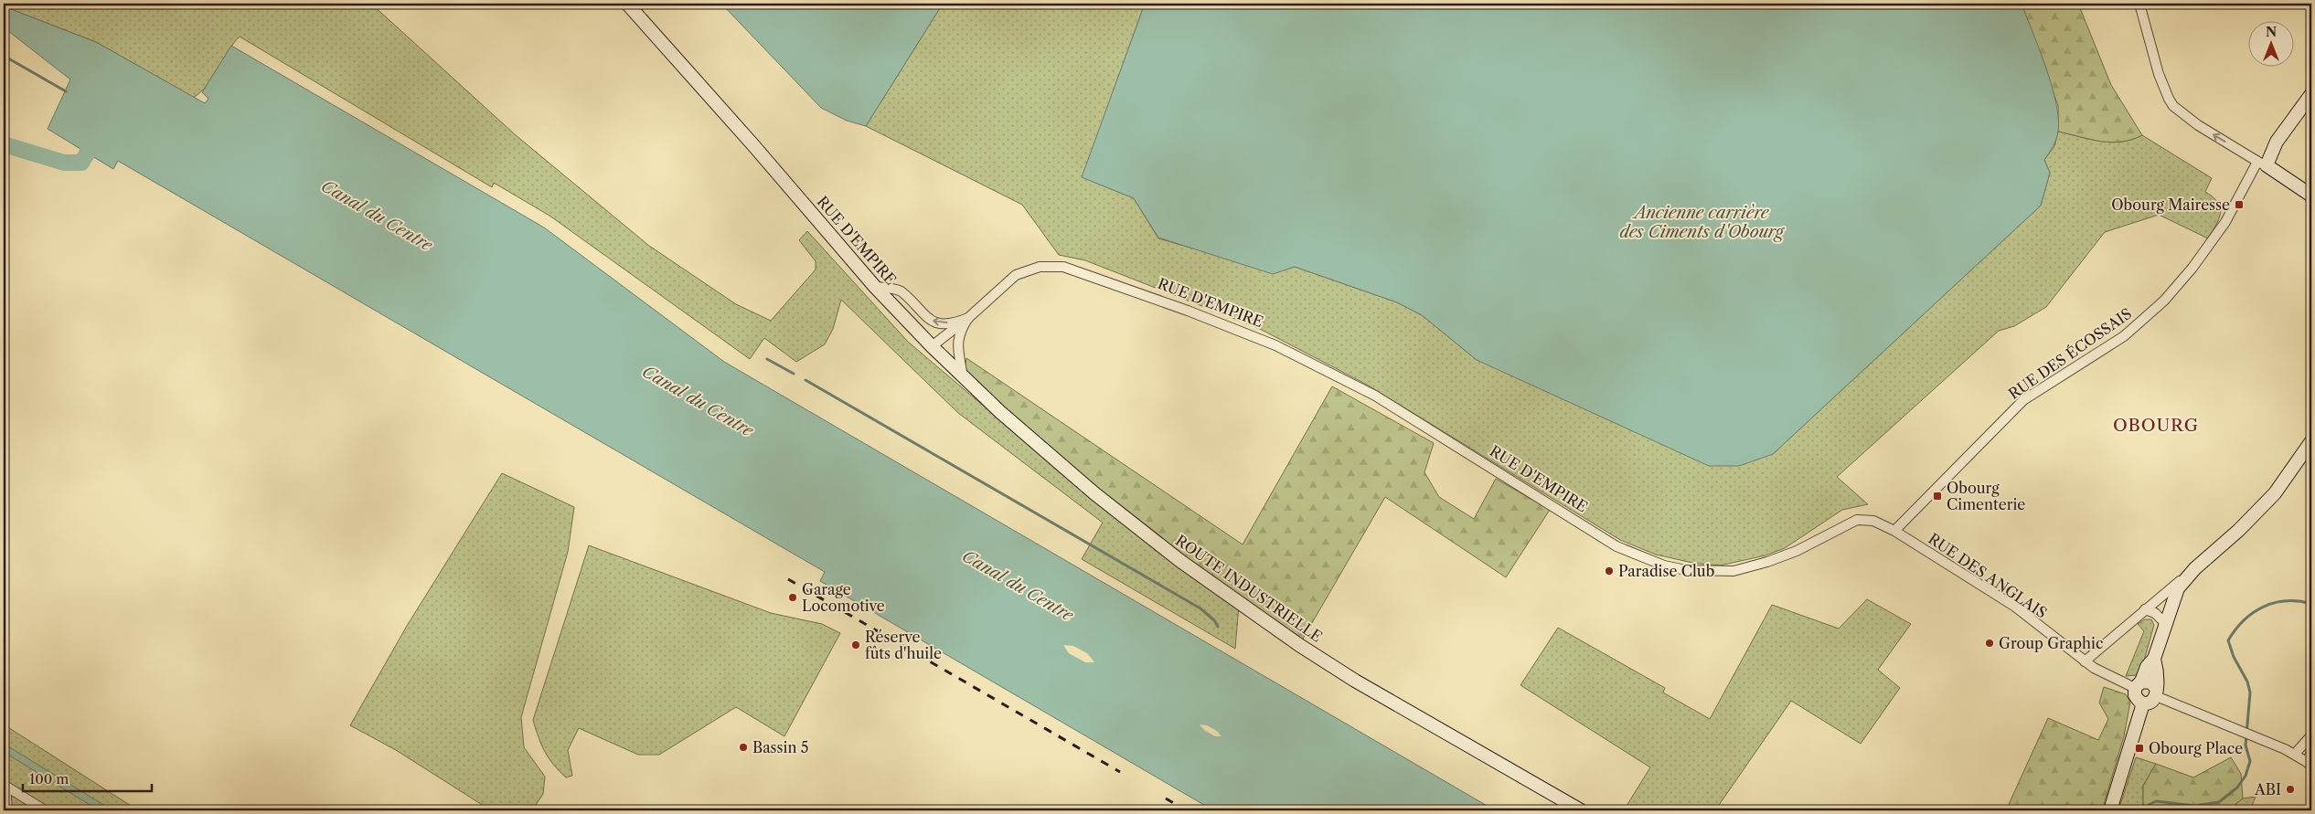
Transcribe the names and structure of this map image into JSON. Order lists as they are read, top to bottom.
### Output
{
  "streets": {
    "main road": ["RUE D'EMPIRE", "ROUTE INDUSTRIELLE"],
    "street": ["RUE DES ÉCOSSAIS", "RUE DES ANGLAIS"]
  },
  "crossings": [
    ["RUE D'EMPIRE", "RUE DES ÉCOSSAIS"],
    ["RUE D'EMPIRE", "RUE DES ANGLAIS"],
    ["RUE D'EMPIRE", "ROUTE INDUSTRIELLE"],
    ["RUE DES ÉCOSSAIS", "RUE DES ANGLAIS"]
  ],
  "districts": ["OBOURG"],
  "water": ["Ancienne carrière des Ciments d'Obourg", "Canal du Centre"],
  "places": {
    "transit": ["Obourg Mairesse", "Obourg Cimenterie", "Obourg Place"],
    "other": [
      "Paradise Club",
      "Garage Locomotive",
      "Group Graphic",
      "Réserve fûts d'huile",
      "Bassin 5",
      "ABI"
    ]
  },
  "scale_bar": "100 m",
  "north": "top"
}
